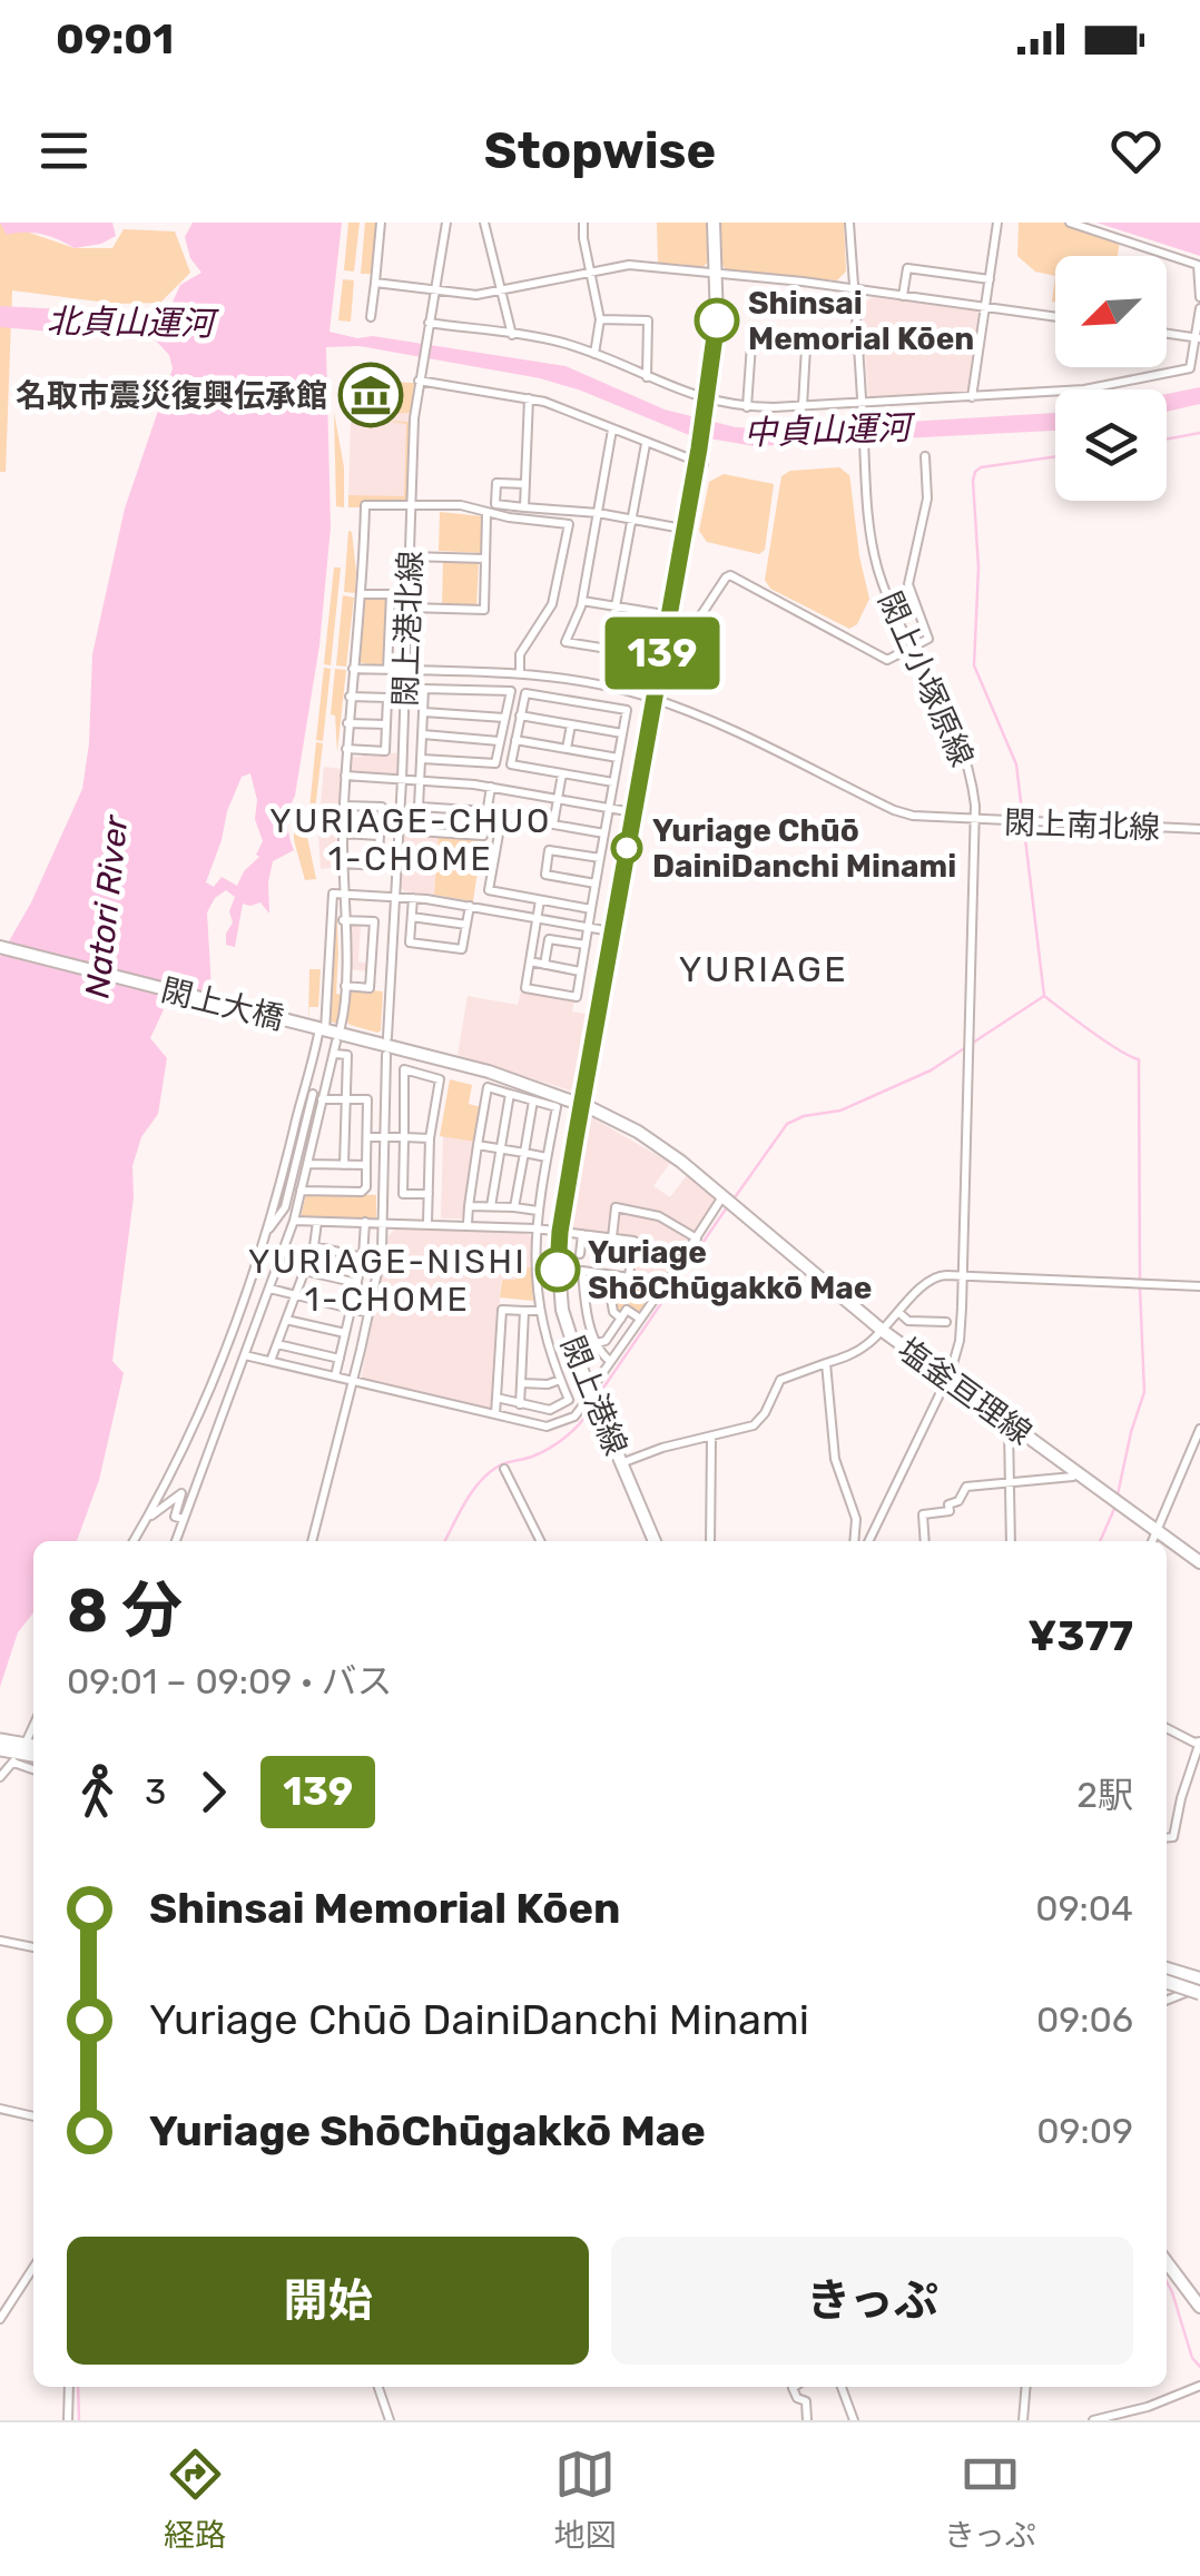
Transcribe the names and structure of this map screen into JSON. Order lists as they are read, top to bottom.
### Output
{
  "streets": {
    "main road": ["閖上大橋", "塩釜亘理線", "閖上港線"],
    "street": ["閖上港北線", "閖上小塚原線", "閖上南北線"]
  },
  "crossings": [
    ["閖上港北線", "閖上南北線"],
    ["閖上小塚原線", "閖上南北線"],
    ["閖上南北線", "閖上港線"],
    ["閖上大橋", "塩釜亘理線"],
    ["塩釜亘理線", "閖上港線"]
  ],
  "districts": ["YURIAGE-CHUO 1-CHOME", "YURIAGE", "YURIAGE-NISHI 1-CHOME"],
  "water": ["北貞山運河", "中貞山運河", "Natori River"],
  "places": {
    "other": ["Shinsai Memorial Kōen", "Yuriage Chūō DainiDanchi Minami", "Yuriage ShōChūgakkō Mae"],
    "museum": ["名取市震災復興伝承館"]
  },
  "lines": ["bus line 139"],
  "north": "bottom left",
  "page": {
    "status": "09:01",
    "header": "Stopwise",
    "on_map": "139",
    "heading": ["8 分", "09:01 – 09:09 · バス", "¥377"],
    "legs": ["3", "139", "2駅"],
    "list": [
      {
        "name": "Shinsai Memorial Kōen",
        "value": "09:04"
      },
      {
        "name": "Yuriage Chūō DainiDanchi Minami",
        "value": "09:06"
      },
      {
        "name": "Yuriage ShōChūgakkō Mae",
        "value": "09:09"
      }
    ],
    "buttons": ["開始", "きっぷ"],
    "tabs": ["経路", "地図", "きっぷ"]
  }
}
